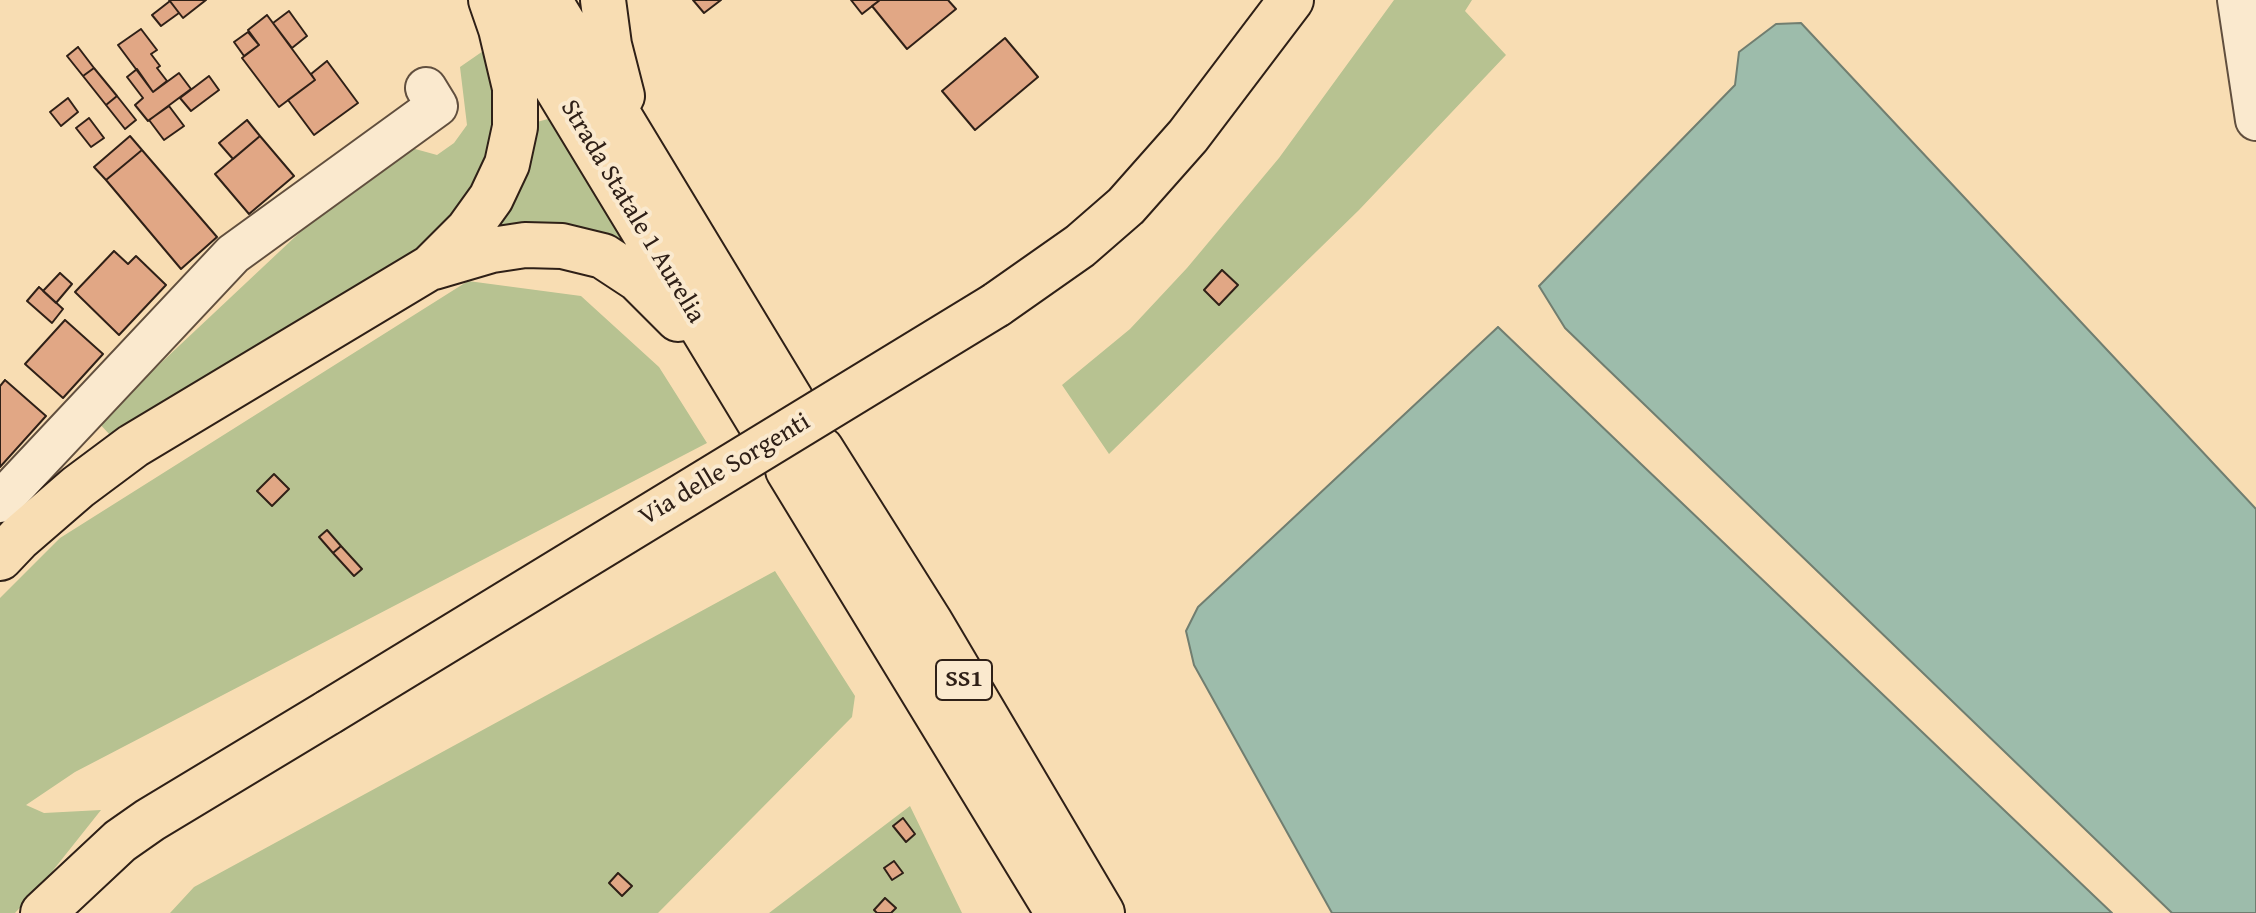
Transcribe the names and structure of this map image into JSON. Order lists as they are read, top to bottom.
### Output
{
  "streets": {
    "main road": ["Strada Statale 1 Aurelia", "Via delle Sorgenti", "SS1"]
  }
}
